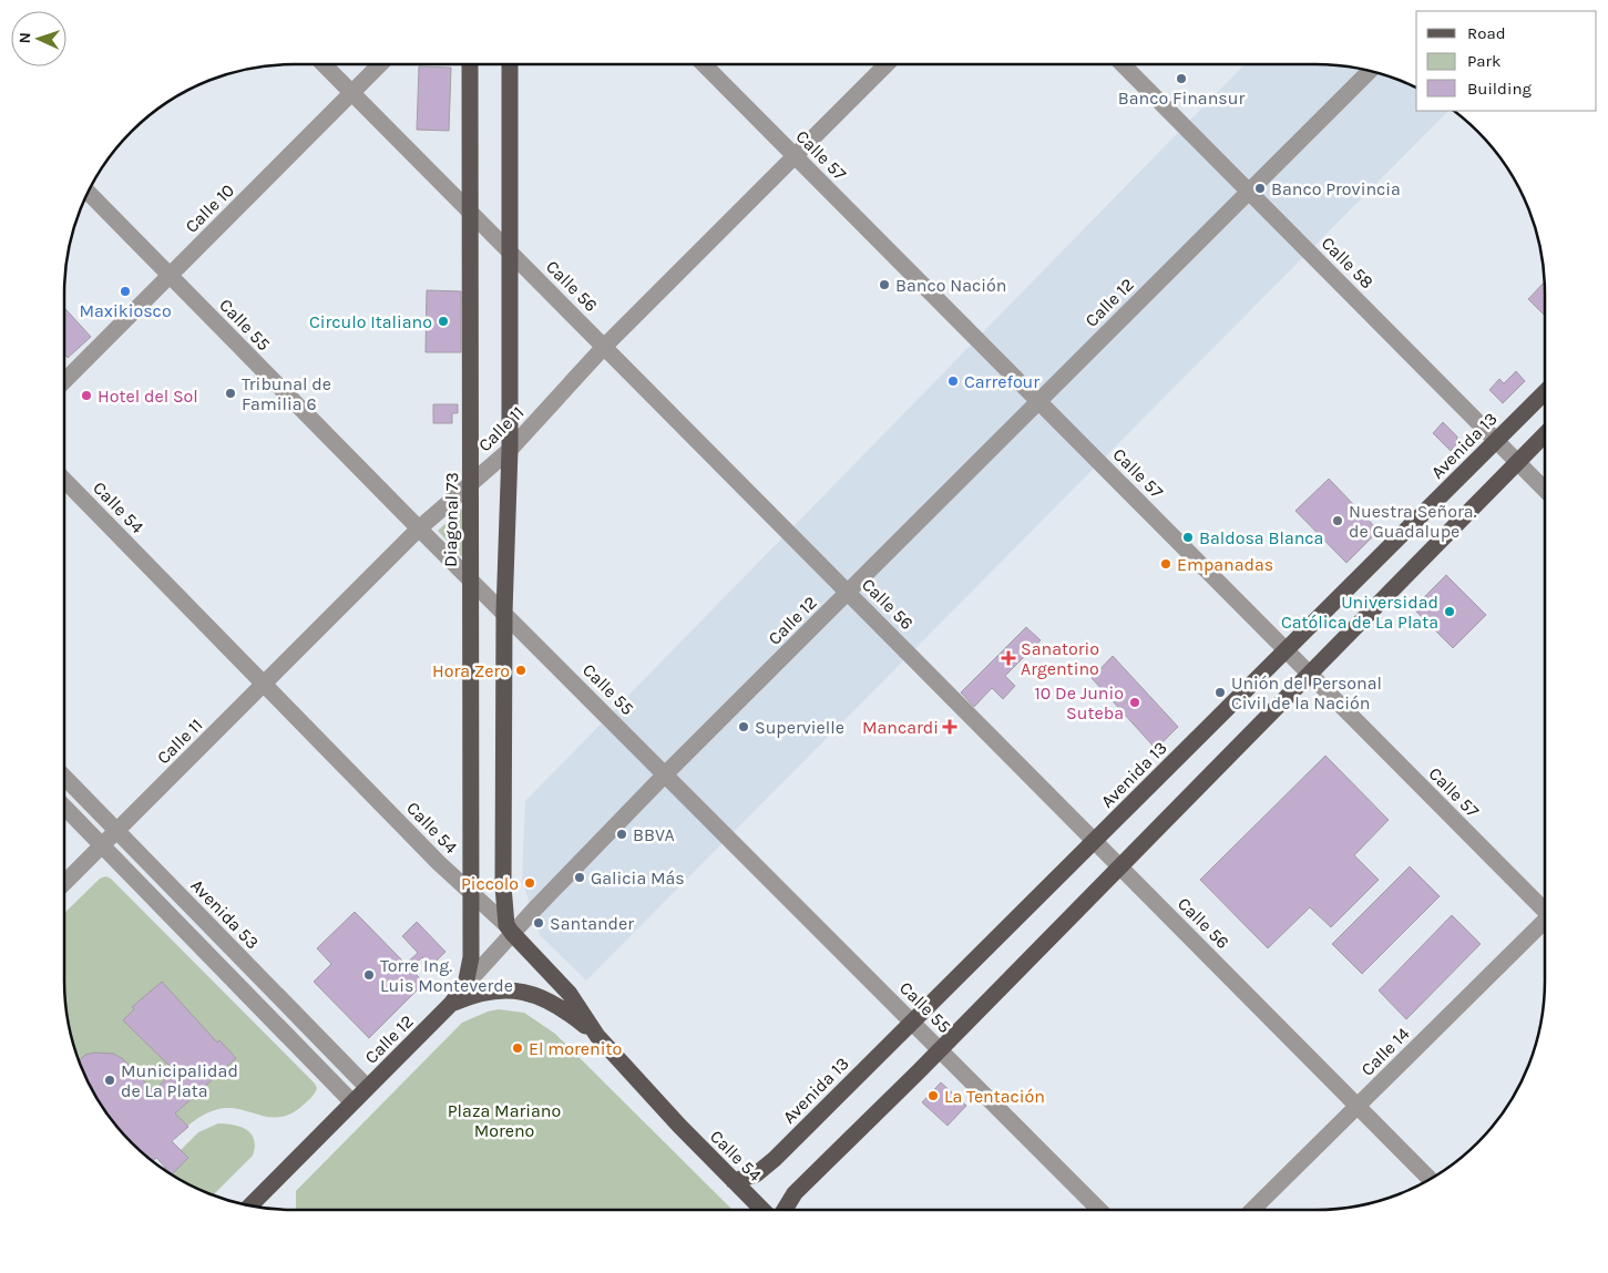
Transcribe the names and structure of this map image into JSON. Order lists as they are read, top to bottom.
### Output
{
  "streets": {
    "main road": [
      "Calle 12",
      "Avenida 13",
      "Calle 54",
      "Diagonal 73"
    ],
    "street": [
      "Calle 57",
      "Calle 10",
      "Calle 58",
      "Calle 56",
      "Calle 55",
      "Calle 11",
      "Avenida 53",
      "Calle 14"
    ]
  },
  "crossings": [
    ["Calle 57", "Calle 12"],
    ["Calle 57", "Calle 11"],
    ["Calle 57", "Avenida 13"],
    ["Calle 10", "Calle 56"],
    ["Calle 10", "Calle 55"],
    ["Calle 58", "Calle 12"],
    ["Calle 58", "Avenida 13"],
    ["Calle 56", "Calle 12"],
    ["Calle 56", "Calle 11"],
    ["Calle 56", "Avenida 13"],
    ["Calle 56", "Diagonal 73"],
    ["Calle 56", "Calle 14"],
    ["Calle 12", "Calle 55"],
    ["Calle 12", "Calle 54"],
    ["Calle 12", "Diagonal 73"],
    ["Calle 12", "Avenida 53"],
    ["Calle 55", "Calle 11"],
    ["Calle 55", "Avenida 13"],
    ["Calle 55", "Diagonal 73"],
    ["Calle 11", "Calle 54"],
    ["Calle 11", "Diagonal 73"],
    ["Calle 11", "Avenida 53"],
    ["Avenida 13", "Calle 54"],
    ["Calle 54", "Diagonal 73"]
  ],
  "parks": ["Plaza Mariano Moreno"],
  "places": {
    "other": [
      "Banco Finansur",
      "Banco Provincia",
      "Banco Nación",
      "Maxikiosco",
      "Circulo Italiano",
      "Carrefour",
      "Tribunal de Familia 6",
      "Hotel del Sol",
      "Nuestra Señora. de Guadalupe",
      "Baldosa Blanca",
      "Empanadas",
      "Universidad Católica de La Plata",
      "Hora Zero",
      "Unión del Personal Civil de la Nación",
      "10 De Junio Suteba",
      "Supervielle",
      "BBVA",
      "Galicia Más",
      "Piccolo",
      "Santander",
      "Torre Ing. Luis Monteverde",
      "El morenito",
      "Municipalidad de La Plata",
      "La Tentación"
    ],
    "health": ["Sanatorio Argentino", "Mancardi"]
  },
  "legend": ["Road", "Park", "Building"],
  "north": "left"
}
